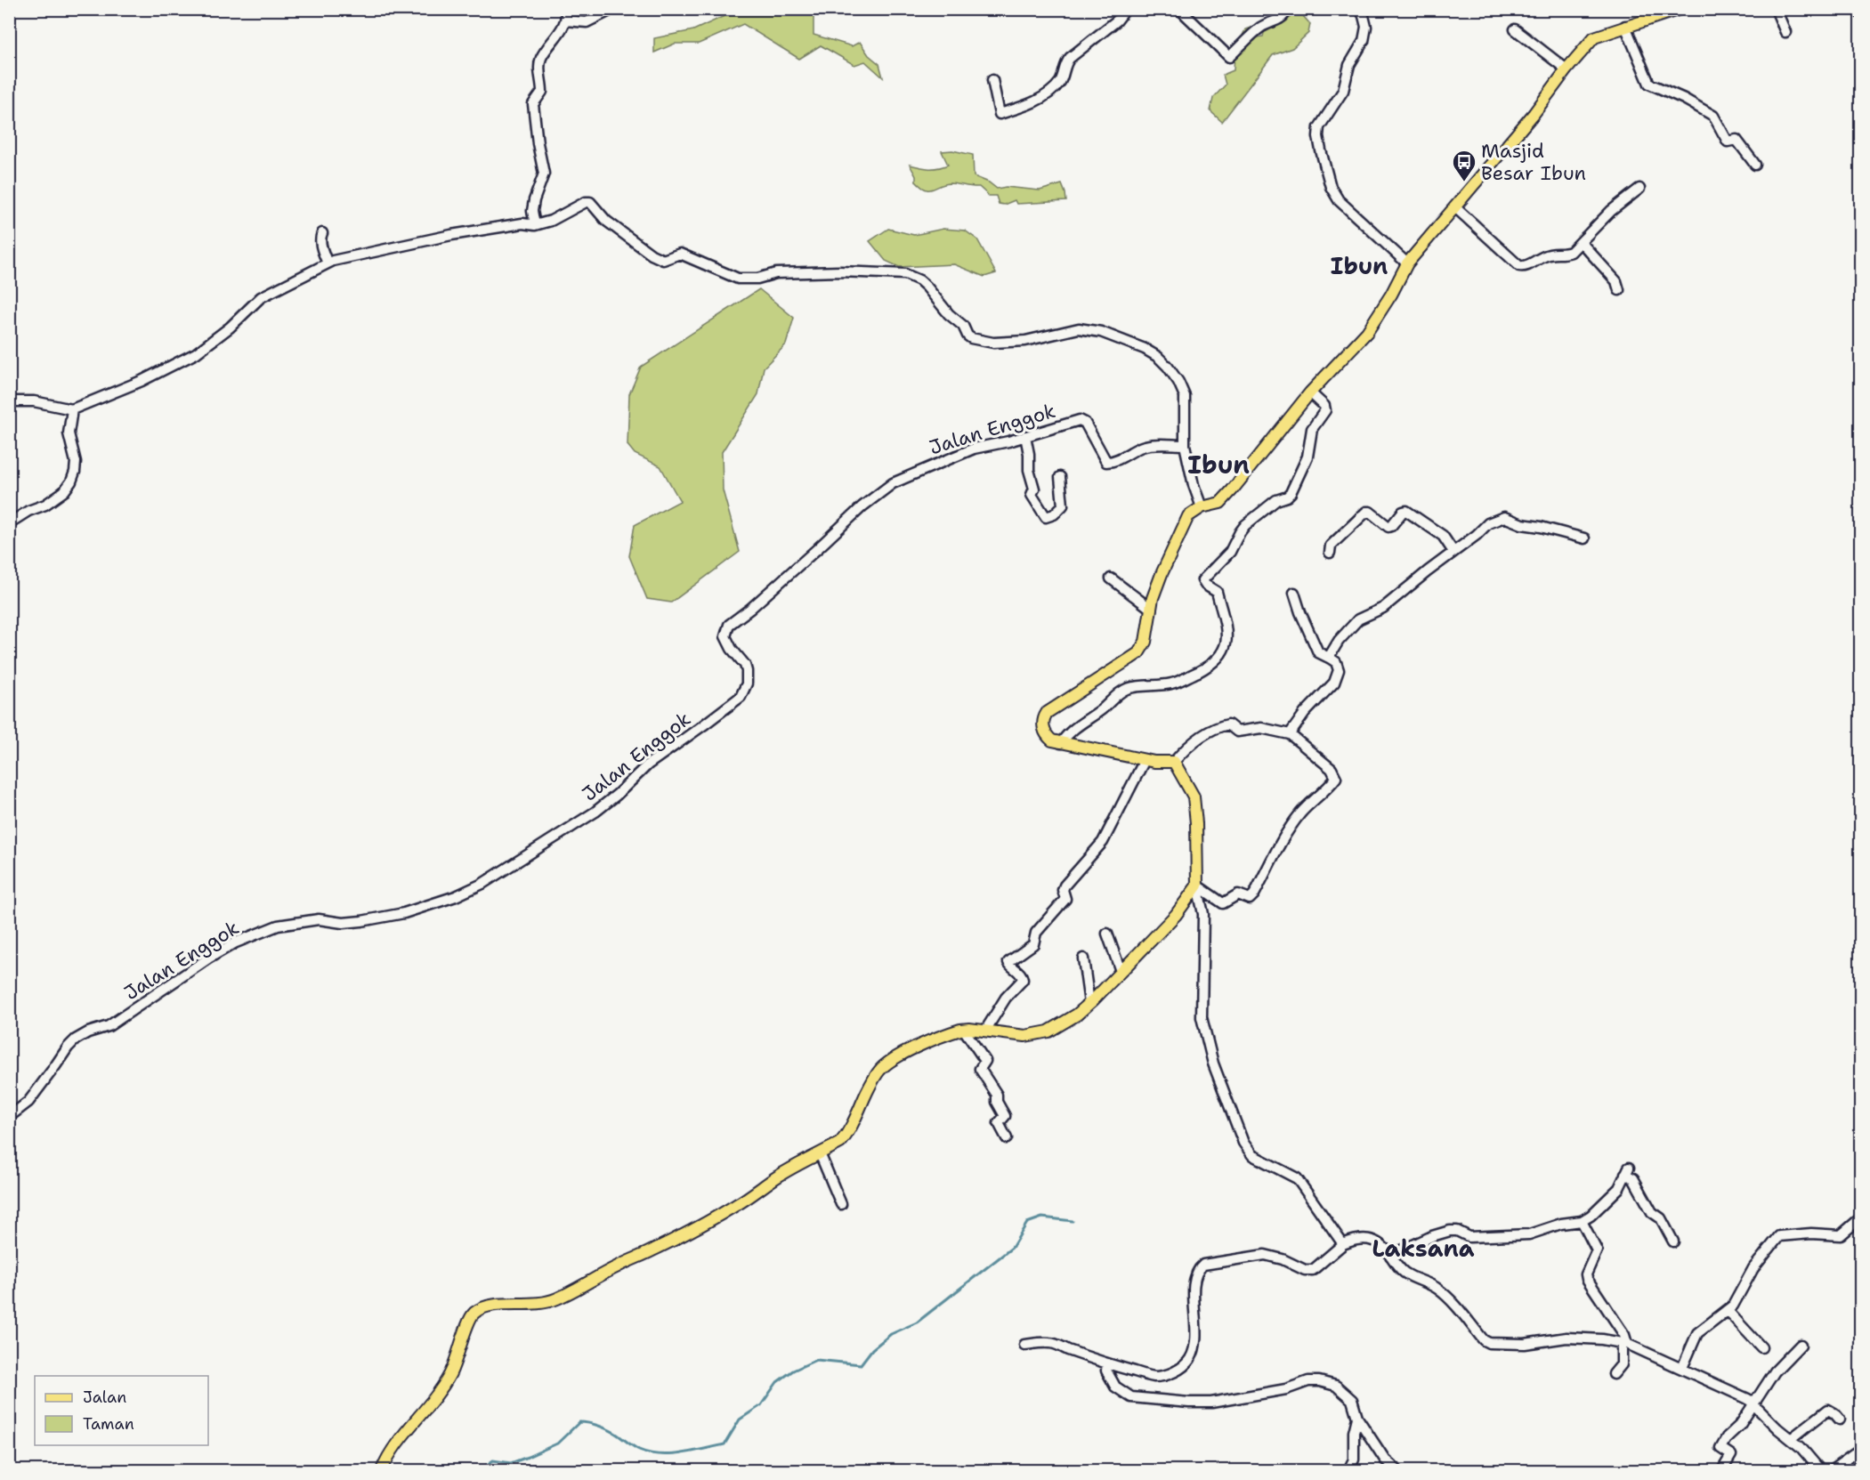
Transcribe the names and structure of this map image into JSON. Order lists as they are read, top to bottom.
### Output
{
  "streets": {
    "street": ["Jalan Enggok"]
  },
  "districts": ["Ibun", "Ibun", "Laksana"],
  "places": {
    "bus stop": ["Masjid Besar Ibun"]
  },
  "legend": ["Jalan", "Taman"]
}
